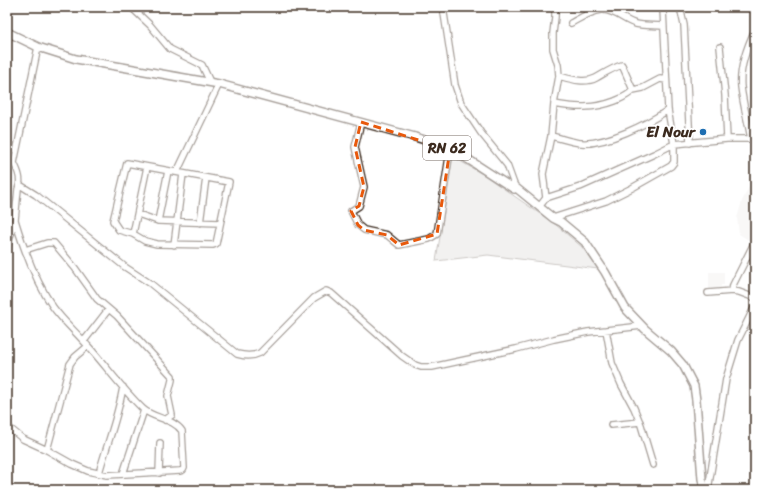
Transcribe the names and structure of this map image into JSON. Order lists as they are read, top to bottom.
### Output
{
  "streets": {
    "main road": ["RN 62"]
  },
  "places": ["El Nour"]
}
